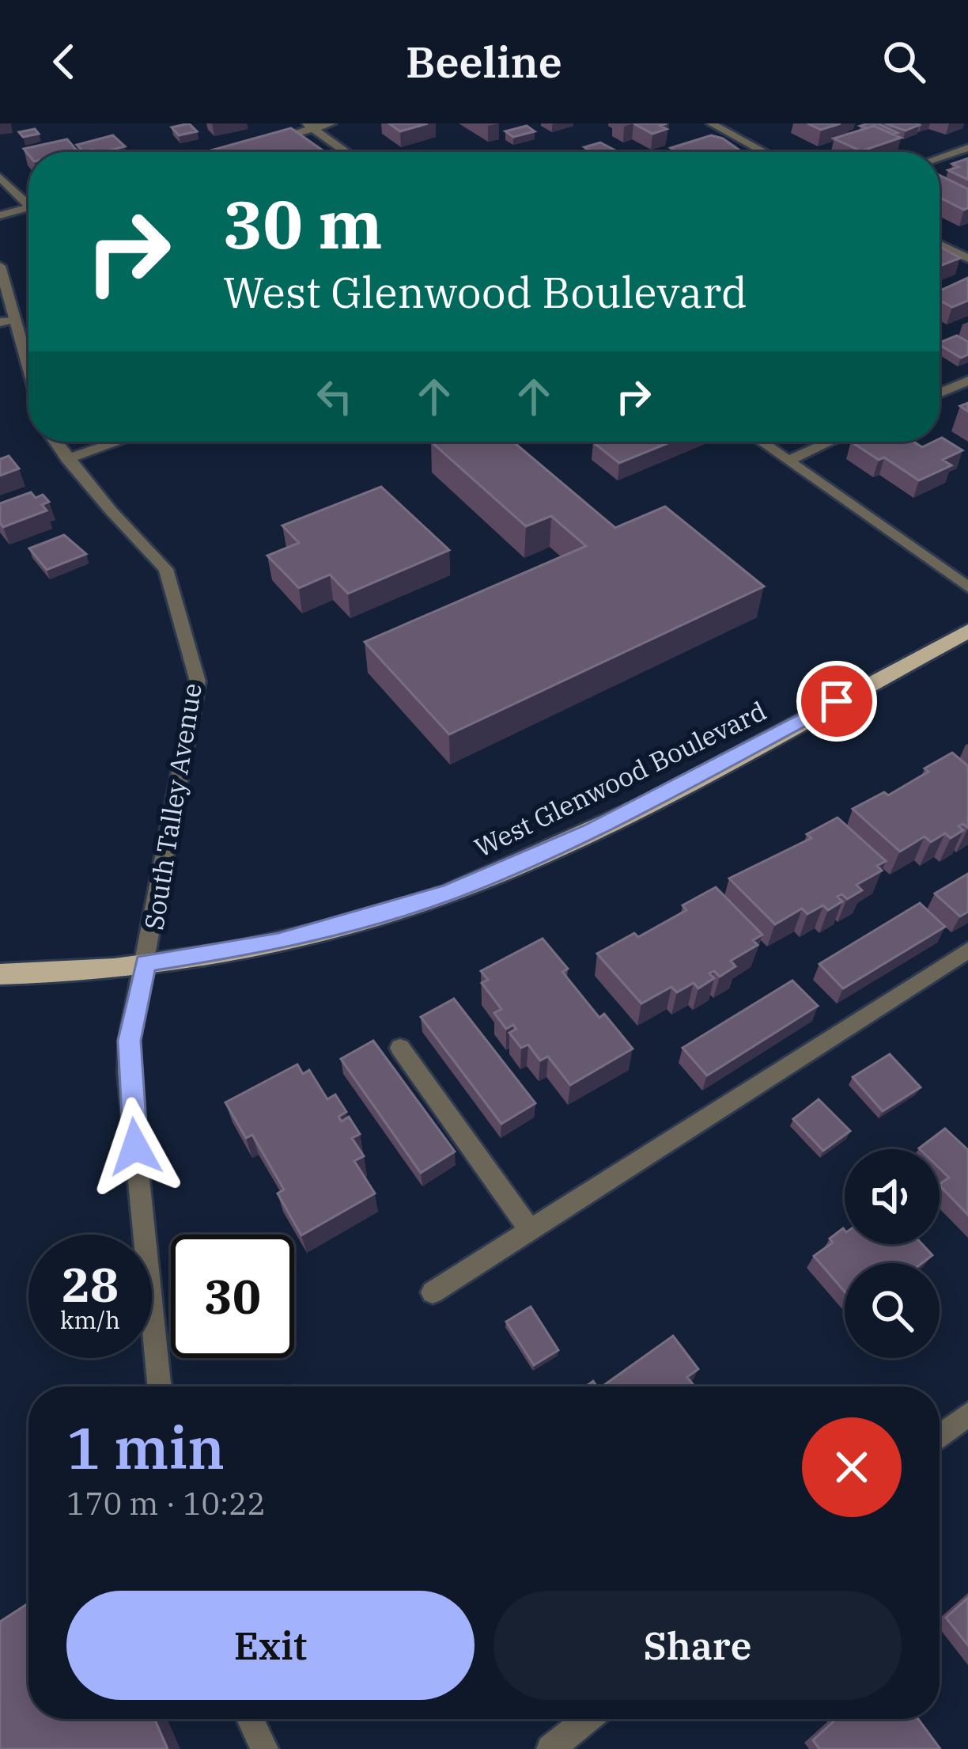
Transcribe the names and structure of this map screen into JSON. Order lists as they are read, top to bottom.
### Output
{
  "streets": {
    "main road": ["West Glenwood Boulevard"],
    "street": ["South Talley Avenue"]
  },
  "crossings": [
    ["West Glenwood Boulevard", "South Talley Avenue"]
  ],
  "page": {
    "header": "Beeline",
    "turn": ["30 m", "West Glenwood Boulevard"],
    "speed": "28 km/h",
    "limit": "30",
    "heading": ["1 min", "170 m · 10:22"],
    "buttons": ["Exit", "Share"]
  }
}
